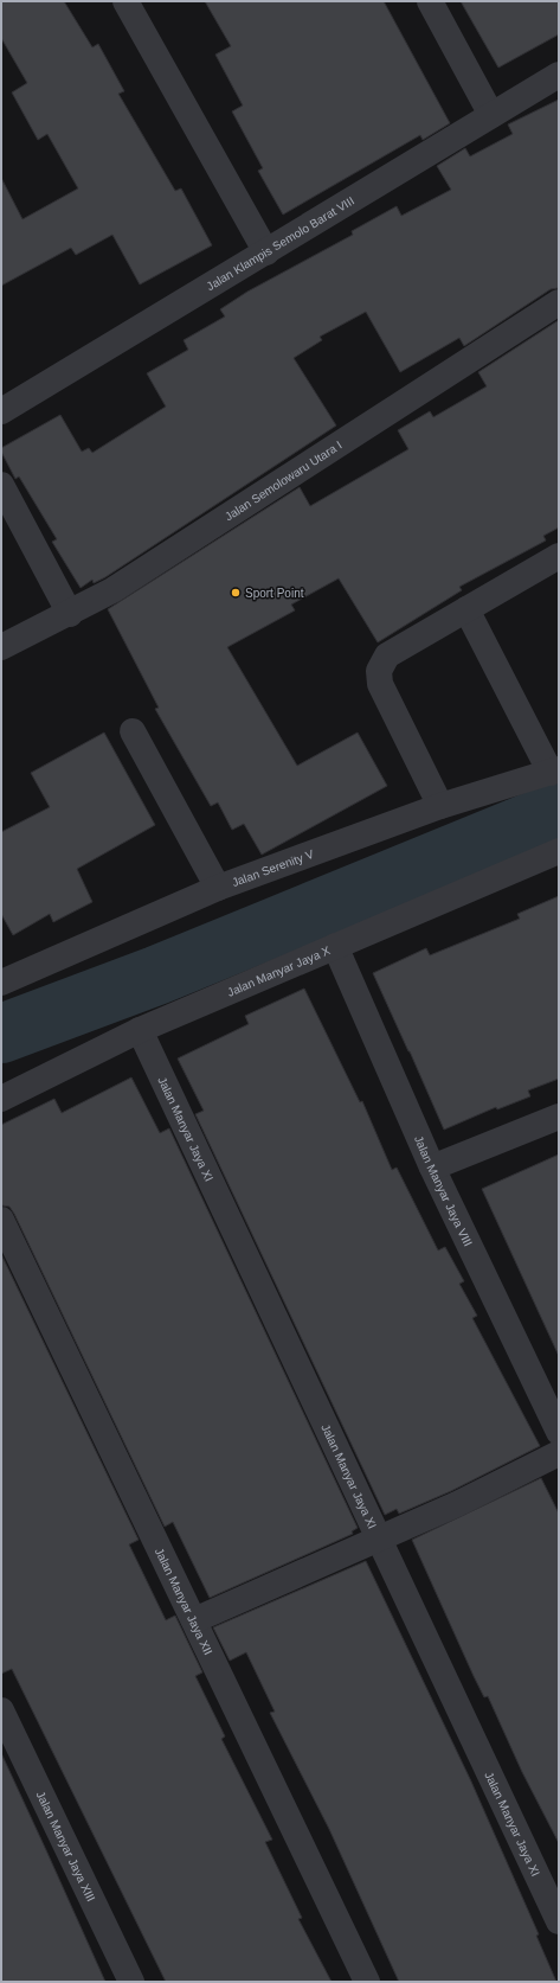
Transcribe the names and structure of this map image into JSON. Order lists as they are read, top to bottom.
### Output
{
  "streets": {
    "street": [
      "Jalan Klampis Semolo Barat VIII",
      "Jalan Semolowaru Utara I",
      "Jalan Serenity V",
      "Jalan Manyar Jaya X",
      "Jalan Manyar Jaya XI",
      "Jalan Manyar Jaya VIII",
      "Jalan Manyar Jaya XII",
      "Jalan Manyar Jaya XIII"
    ]
  },
  "crossings": [
    ["Jalan Manyar Jaya X", "Jalan Manyar Jaya XI"],
    ["Jalan Manyar Jaya X", "Jalan Manyar Jaya VIII"]
  ],
  "places": ["Sport Point"]
}
